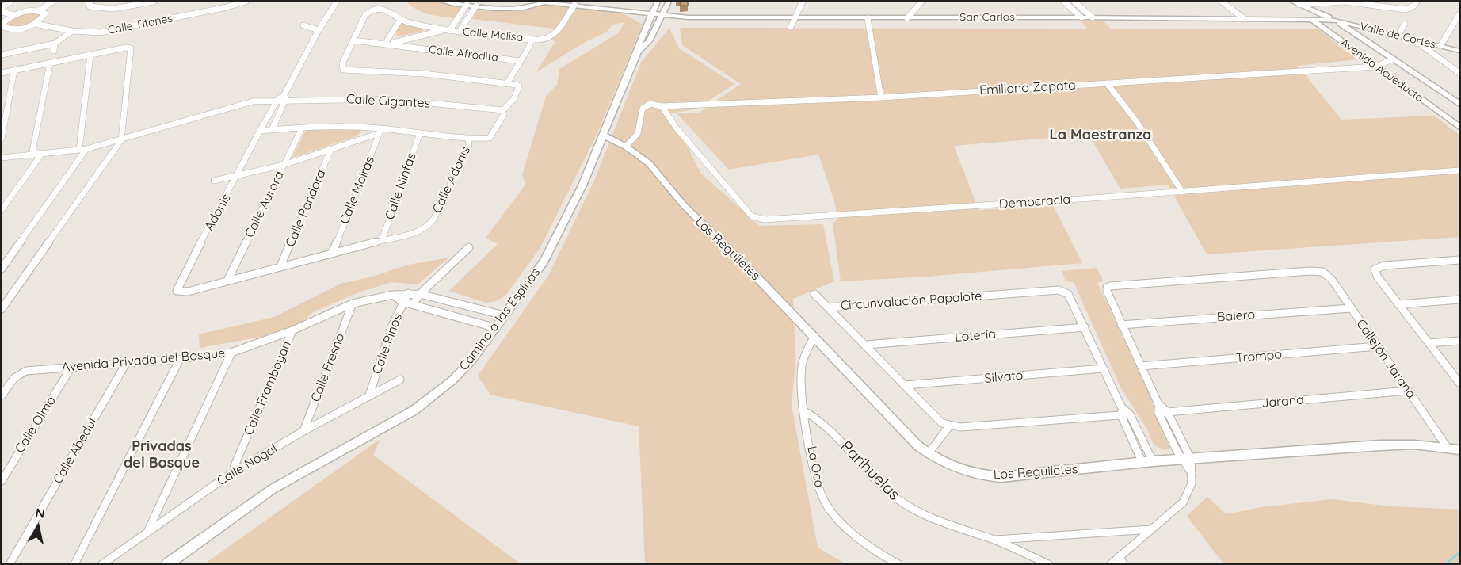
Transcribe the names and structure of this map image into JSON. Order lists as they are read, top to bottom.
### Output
{
  "streets": {
    "street": [
      "San Carlos",
      "Calle Titanes",
      "Calle Melisa",
      "Valle de Cortés",
      "Calle Afrodita",
      "Avenida Acueducto",
      "Emiliano Zapata",
      "Calle Gigantes",
      "Calle Adonis",
      "Calle Ninfas",
      "Calle Moiras",
      "Democracia",
      "Calle Aurora",
      "Calle Pandora",
      "Adonis",
      "Los Reguiletes",
      "Circunvalación Papalote",
      "Balero",
      "Camino a las Espinas",
      "Lotería",
      "Calle Pinos",
      "Trompo",
      "Callejón Jarana",
      "Avenida Privada del Bosque",
      "Calle Fresno",
      "Silvato",
      "Calle Framboyan",
      "Jarana",
      "Calle Olmo",
      "Calle Abedul",
      "Calle Nogal",
      "La Oca",
      "Parihuelas"
    ]
  },
  "crossings": [
    ["San Carlos", "Valle de Cortés"],
    ["San Carlos", "Avenida Acueducto"],
    ["San Carlos", "Camino a las Espinas"],
    ["Calle Melisa", "Calle Afrodita"],
    ["Valle de Cortés", "Avenida Acueducto"],
    ["Avenida Acueducto", "Emiliano Zapata"],
    ["Emiliano Zapata", "Democracia"],
    ["Calle Adonis", "Calle Ninfas"],
    ["Calle Adonis", "Calle Moiras"],
    ["Calle Adonis", "Calle Aurora"],
    ["Calle Adonis", "Calle Pandora"],
    ["Calle Adonis", "Adonis"],
    ["Los Reguiletes", "Camino a las Espinas"],
    ["Los Reguiletes", "Callejón Jarana"],
    ["Los Reguiletes", "La Oca"],
    ["Circunvalación Papalote", "Lotería"],
    ["Circunvalación Papalote", "Silvato"],
    ["Balero", "Callejón Jarana"],
    ["Camino a las Espinas", "Avenida Privada del Bosque"],
    ["Calle Pinos", "Avenida Privada del Bosque"],
    ["Calle Pinos", "Calle Nogal"],
    ["Trompo", "Callejón Jarana"],
    ["Callejón Jarana", "Jarana"],
    ["Avenida Privada del Bosque", "Calle Fresno"],
    ["Avenida Privada del Bosque", "Calle Framboyan"],
    ["Avenida Privada del Bosque", "Calle Olmo"],
    ["Avenida Privada del Bosque", "Calle Abedul"],
    ["Calle Fresno", "Calle Nogal"],
    ["Calle Framboyan", "Calle Nogal"],
    ["La Oca", "Parihuelas"]
  ],
  "districts": ["La Maestranza", "Privadas del Bosque"],
  "north": "top"
}
